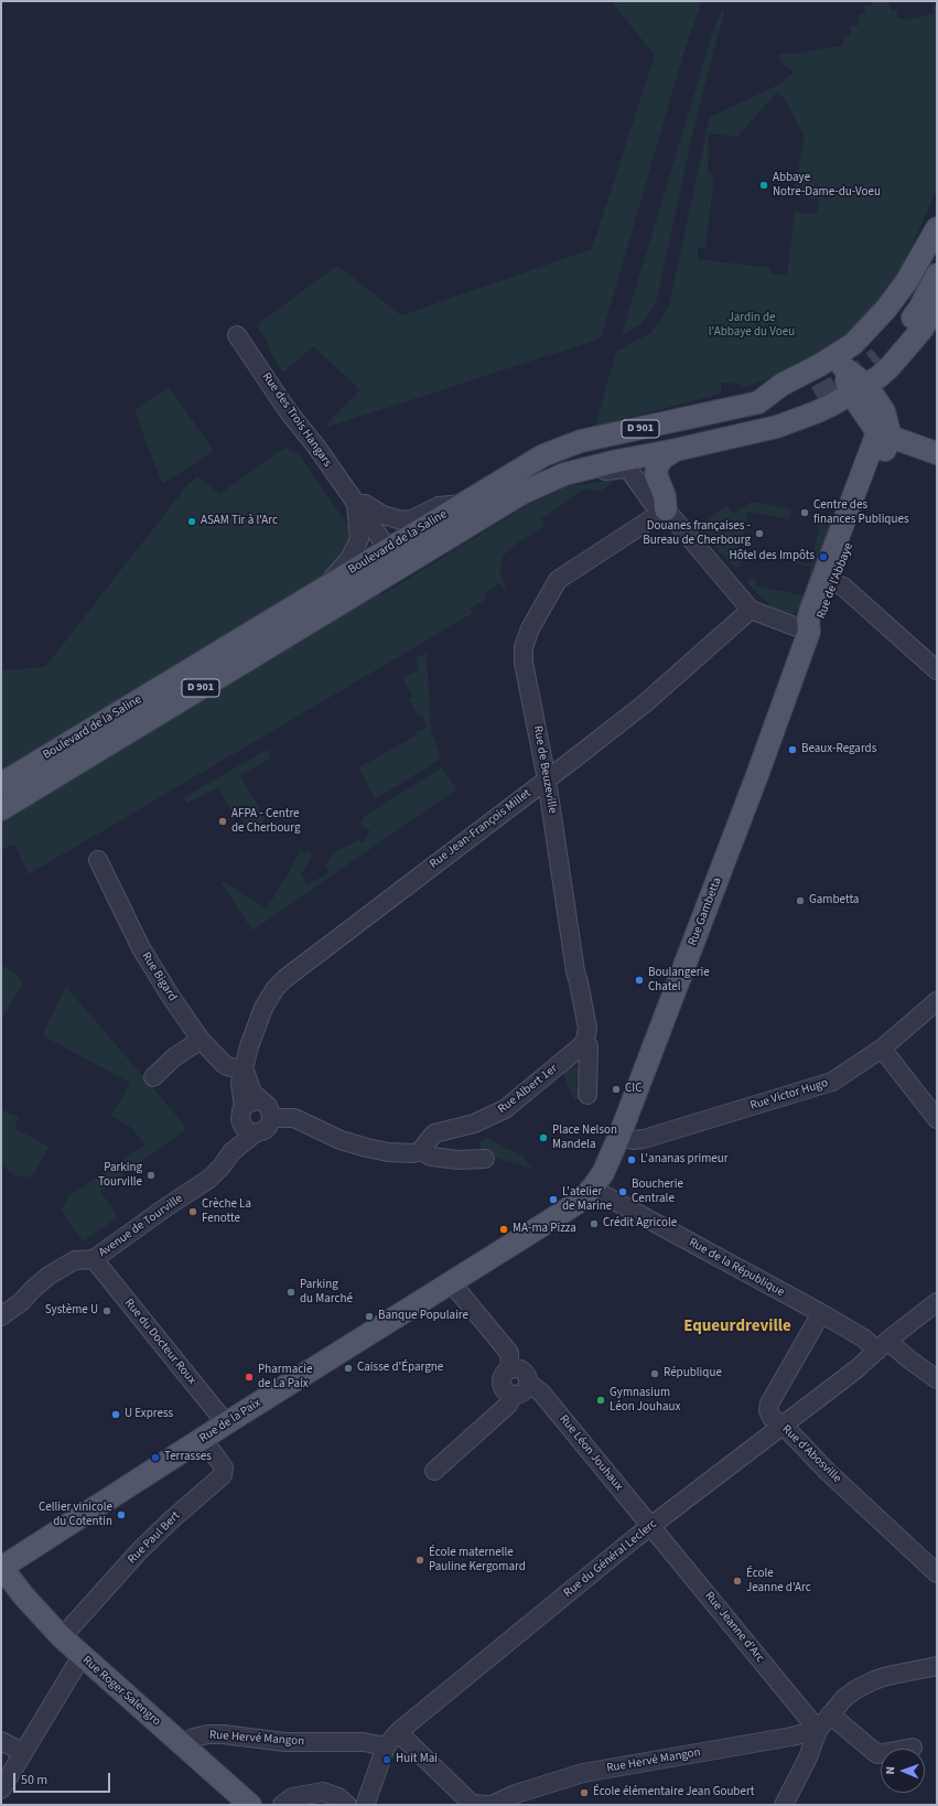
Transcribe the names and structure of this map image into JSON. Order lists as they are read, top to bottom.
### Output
{
  "streets": {
    "main road": [
      "D 901",
      "Boulevard de la Saline",
      "Rue de l'Abbaye",
      "Rue Gambetta",
      "Rue de la Paix",
      "Rue Roger Salengro"
    ],
    "street": [
      "Rue des Trois Hangars",
      "Rue de Beuzeville",
      "Rue Jean-François Millet",
      "Rue Bigard",
      "Rue Albert 1er",
      "Rue Victor Hugo",
      "Avenue de Tourville",
      "Rue de la République",
      "Rue du Docteur Roux",
      "Rue Léon Jouhaux",
      "Rue d'Abosville",
      "Rue Paul Bert",
      "Rue du Général Leclerc",
      "Rue Jeanne d'Arc",
      "Rue Hervé Mangon"
    ]
  },
  "crossings": [
    ["Rue des Trois Hangars", "Boulevard de la Saline"],
    ["D 901", "Boulevard de la Saline"],
    ["Rue de l'Abbaye", "Rue Gambetta"],
    ["Rue de Beuzeville", "Rue Jean-François Millet"],
    ["Rue de Beuzeville", "Rue Albert 1er"],
    ["Rue Jean-François Millet", "Rue Bigard"],
    ["Rue Jean-François Millet", "Avenue de Tourville"],
    ["Rue Gambetta", "Rue Victor Hugo"],
    ["Rue Gambetta", "Rue de la République"],
    ["Rue Gambetta", "Rue de la Paix"],
    ["Avenue de Tourville", "Rue du Docteur Roux"],
    ["Rue de la République", "Rue de la Paix"],
    ["Rue de la République", "Rue d'Abosville"],
    ["Rue de la République", "Rue du Général Leclerc"],
    ["Rue du Docteur Roux", "Rue de la Paix"],
    ["Rue de la Paix", "Rue Paul Bert"],
    ["Rue de la Paix", "Rue Roger Salengro"],
    ["Rue Léon Jouhaux", "Rue du Général Leclerc"],
    ["Rue Léon Jouhaux", "Rue Jeanne d'Arc"],
    ["Rue d'Abosville", "Rue du Général Leclerc"],
    ["Rue Paul Bert", "Rue Roger Salengro"],
    ["Rue du Général Leclerc", "Rue Jeanne d'Arc"],
    ["Rue du Général Leclerc", "Rue Hervé Mangon"],
    ["Rue Jeanne d'Arc", "Rue Hervé Mangon"],
    ["Rue Roger Salengro", "Rue Hervé Mangon"]
  ],
  "districts": ["Equeurdreville"],
  "parks": ["Jardin de l'Abbaye du Voeu"],
  "places": [
    "Abbaye Notre-Dame-du-Voeu",
    "Centre des finances Publiques",
    "ASAM Tir à l'Arc",
    "Douanes françaises - Bureau de Cherbourg",
    "Hôtel des Impôts",
    "Beaux-Regards",
    "AFPA - Centre de Cherbourg",
    "Gambetta",
    "Boulangerie Chatel",
    "CIC",
    "Place Nelson Mandela",
    "L'ananas primeur",
    "Parking Tourville",
    "Boucherie Centrale",
    "L'atelier de Marine",
    "Crèche La Fenotte",
    "Crédit Agricole",
    "MA-ma Pizza",
    "Parking du Marché",
    "Système U",
    "Banque Populaire",
    "Caisse d'Épargne",
    "République",
    "Pharmacie de La Paix",
    "Gymnasium Léon Jouhaux",
    "U Express",
    "Terrasses",
    "Cellier vinicole du Cotentin",
    "École maternelle Pauline Kergomard",
    "École Jeanne d'Arc",
    "Huit Mai",
    "École élémentaire Jean Goubert"
  ],
  "scale_bar": "50 m",
  "north": "left"
}
